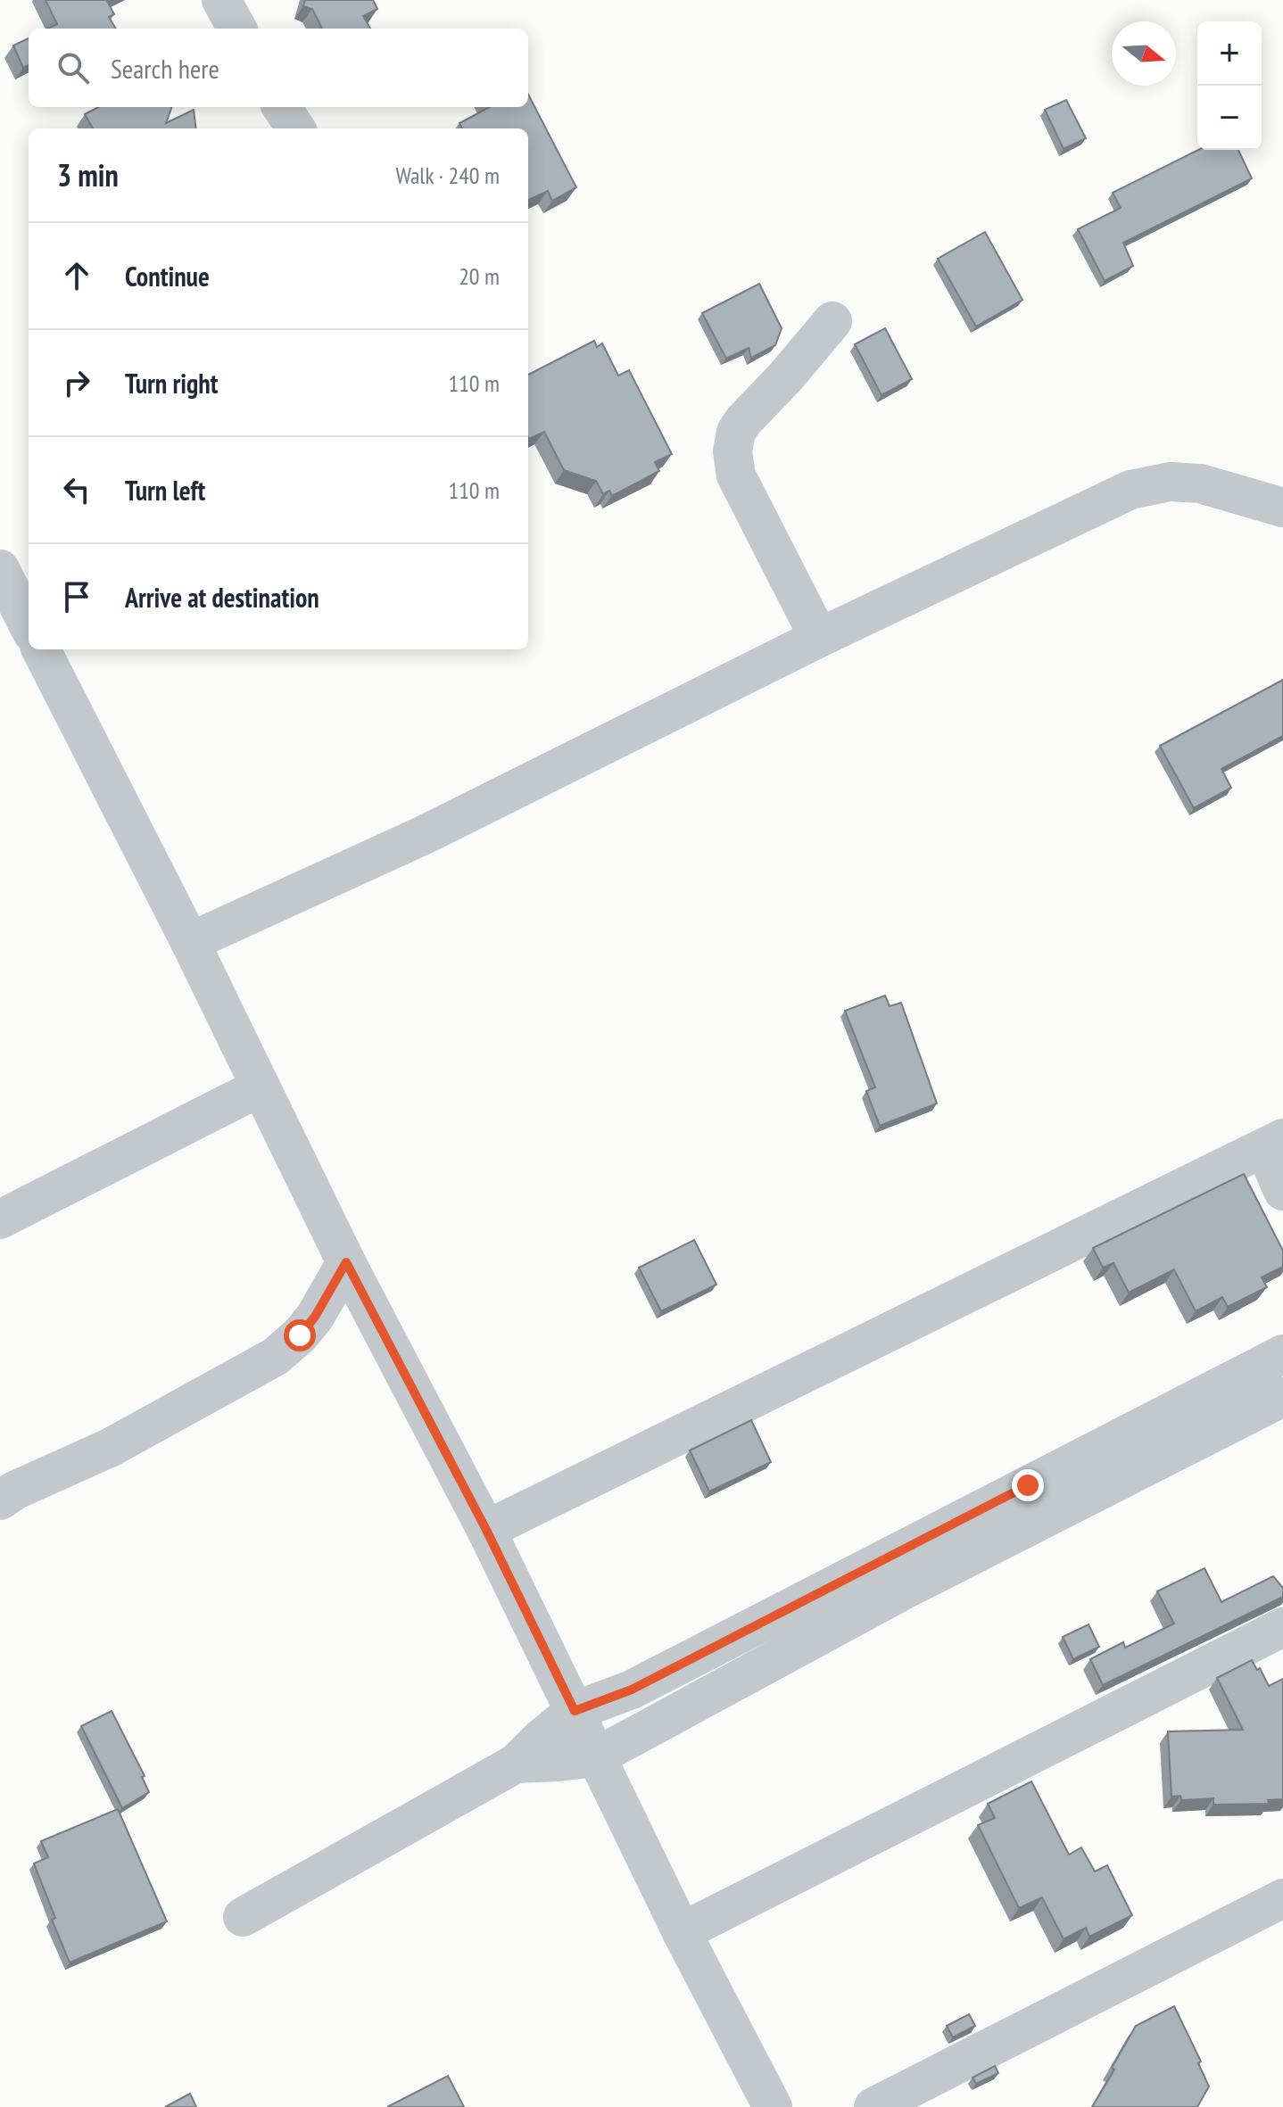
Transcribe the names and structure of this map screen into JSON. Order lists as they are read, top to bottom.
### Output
{
  "north": "right",
  "page": {
    "map_buttons": ["+", "−"],
    "search": "Search here",
    "heading": ["3 min", "Walk · 240 m"],
    "list": [
      ["Continue", "20 m"],
      ["Turn right", "110 m"],
      ["Turn left", "110 m"],
      "Arrive at destination"
    ]
  }
}
